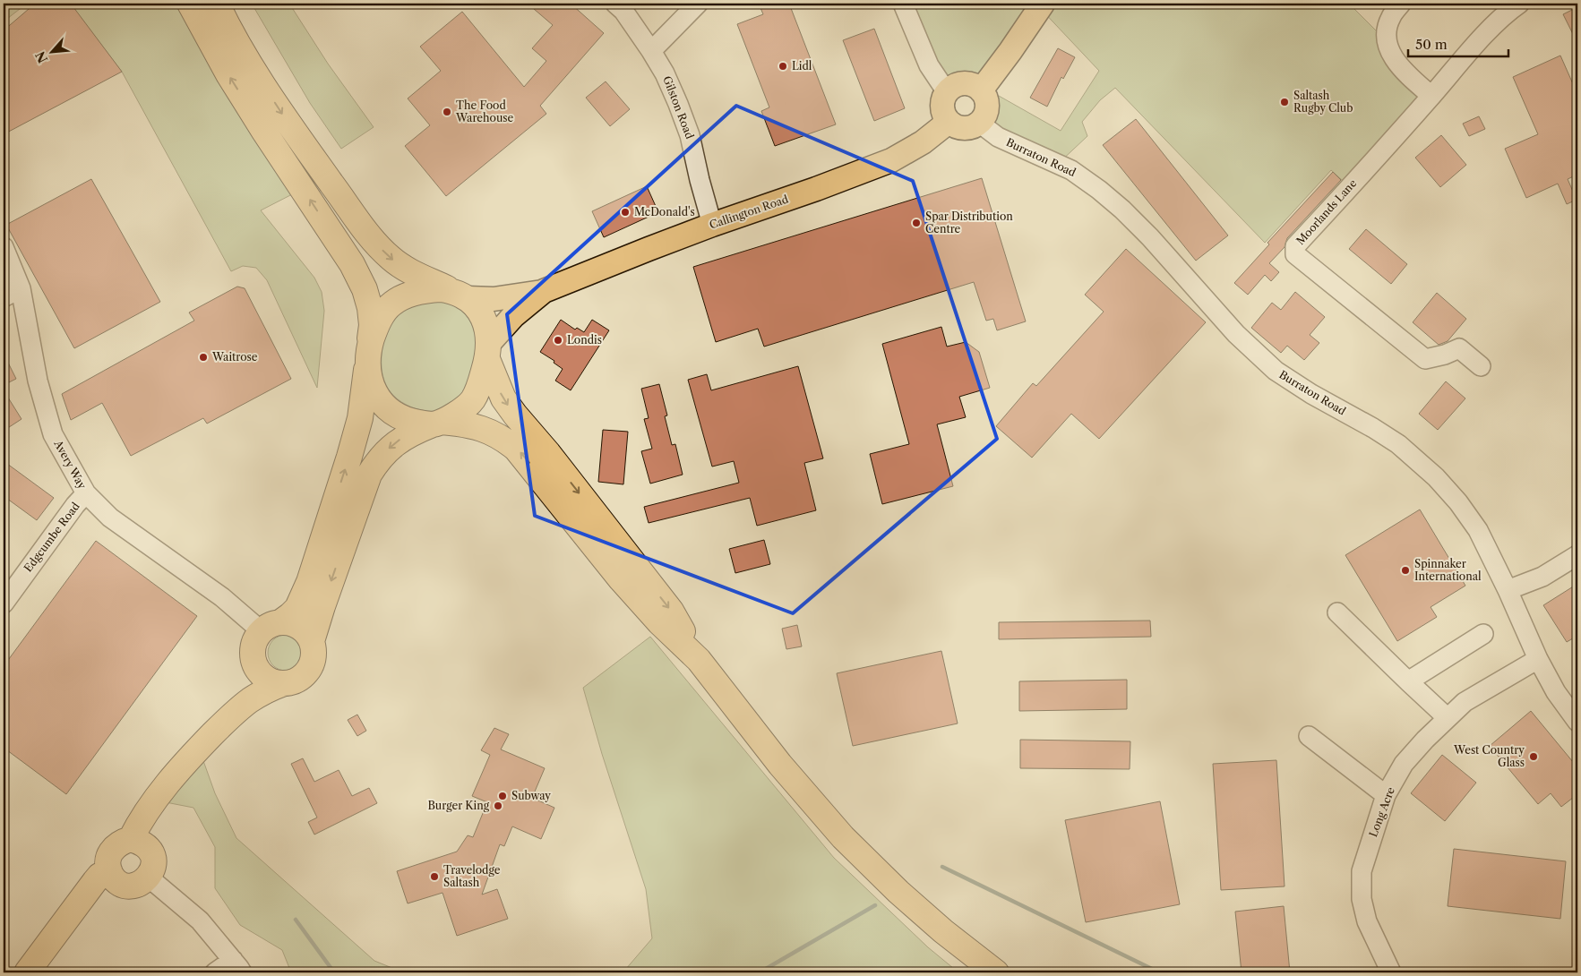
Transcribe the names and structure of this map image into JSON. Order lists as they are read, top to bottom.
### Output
{
  "streets": {
    "main road": ["Callington Road"],
    "street": [
      "Gilston Road",
      "Burraton Road",
      "Moorlands Lane",
      "Avery Way",
      "Edgcumbe Road",
      "Long Acre"
    ]
  },
  "crossings": [
    ["Gilston Road", "Callington Road"],
    ["Burraton Road", "Callington Road"],
    ["Burraton Road", "Long Acre"],
    ["Avery Way", "Edgcumbe Road"]
  ],
  "places": [
    "Lidl",
    "Saltash Rugby Club",
    "The Food Warehouse",
    "McDonald's",
    "Spar Distribution Centre",
    "Londis",
    "Waitrose",
    "Spinnaker International",
    "West Country Glass",
    "Subway",
    "Burger King",
    "Travelodge Saltash"
  ],
  "scale_bar": "50 m",
  "north": "bottom left"
}
